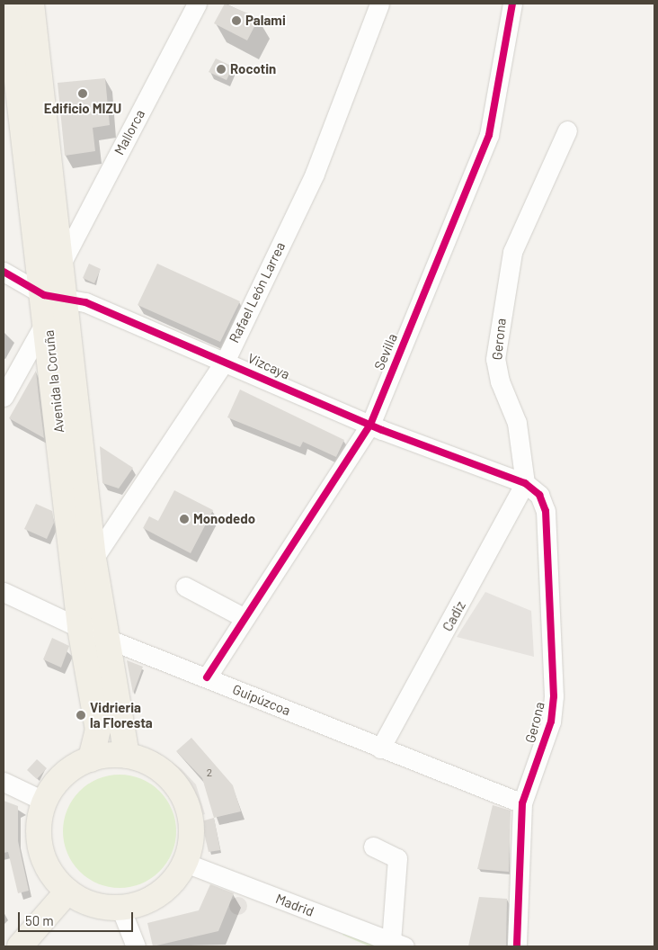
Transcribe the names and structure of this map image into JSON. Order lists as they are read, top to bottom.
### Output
{
  "streets": {
    "main road": ["Avenida la Coruña"],
    "street": [
      "Mallorca",
      "Rafael León Larrea",
      "Gerona",
      "Sevilla",
      "Vizcaya",
      "Cadiz",
      "Guipúzcoa",
      "Madrid"
    ]
  },
  "crossings": [
    ["Mallorca", "Avenida la Coruña"],
    ["Rafael León Larrea", "Vizcaya"],
    ["Rafael León Larrea", "Avenida la Coruña"],
    ["Gerona", "Vizcaya"],
    ["Gerona", "Cadiz"],
    ["Gerona", "Guipúzcoa"],
    ["Sevilla", "Vizcaya"],
    ["Sevilla", "Guipúzcoa"],
    ["Vizcaya", "Avenida la Coruña"],
    ["Vizcaya", "Cadiz"],
    ["Avenida la Coruña", "Guipúzcoa"],
    ["Avenida la Coruña", "Madrid"],
    ["Cadiz", "Guipúzcoa"]
  ],
  "places": [
    "Palami",
    "Rocotin",
    "Edificio MIZU",
    "Monodedo",
    "Vidrieria la Floresta"
  ],
  "house_numbers": ["2"],
  "scale_bar": "50 m"
}
